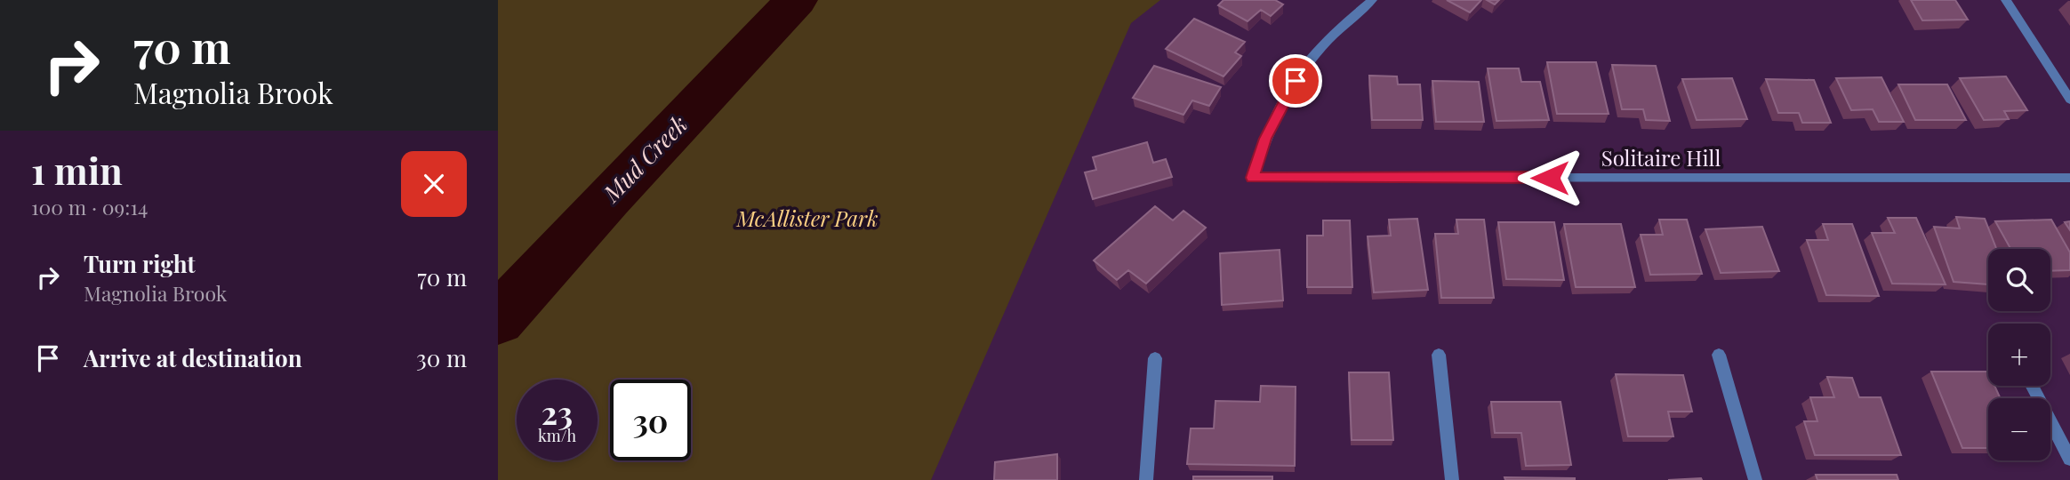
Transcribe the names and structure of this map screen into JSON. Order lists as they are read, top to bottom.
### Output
{
  "streets": {
    "street": ["Solitaire Hill"]
  },
  "water": ["Mud Creek"],
  "parks": ["McAllister Park"],
  "page": {
    "turn": ["70 m", "Magnolia Brook"],
    "heading": ["1 min", "100 m · 09:14"],
    "list": [
      {
        "name": "Turn right",
        "note": "Magnolia Brook",
        "value": "70 m"
      },
      {
        "name": "Arrive at destination",
        "value": "30 m"
      }
    ],
    "map_buttons": ["+", "−"],
    "speed": "23 km/h",
    "limit": "30"
  }
}
